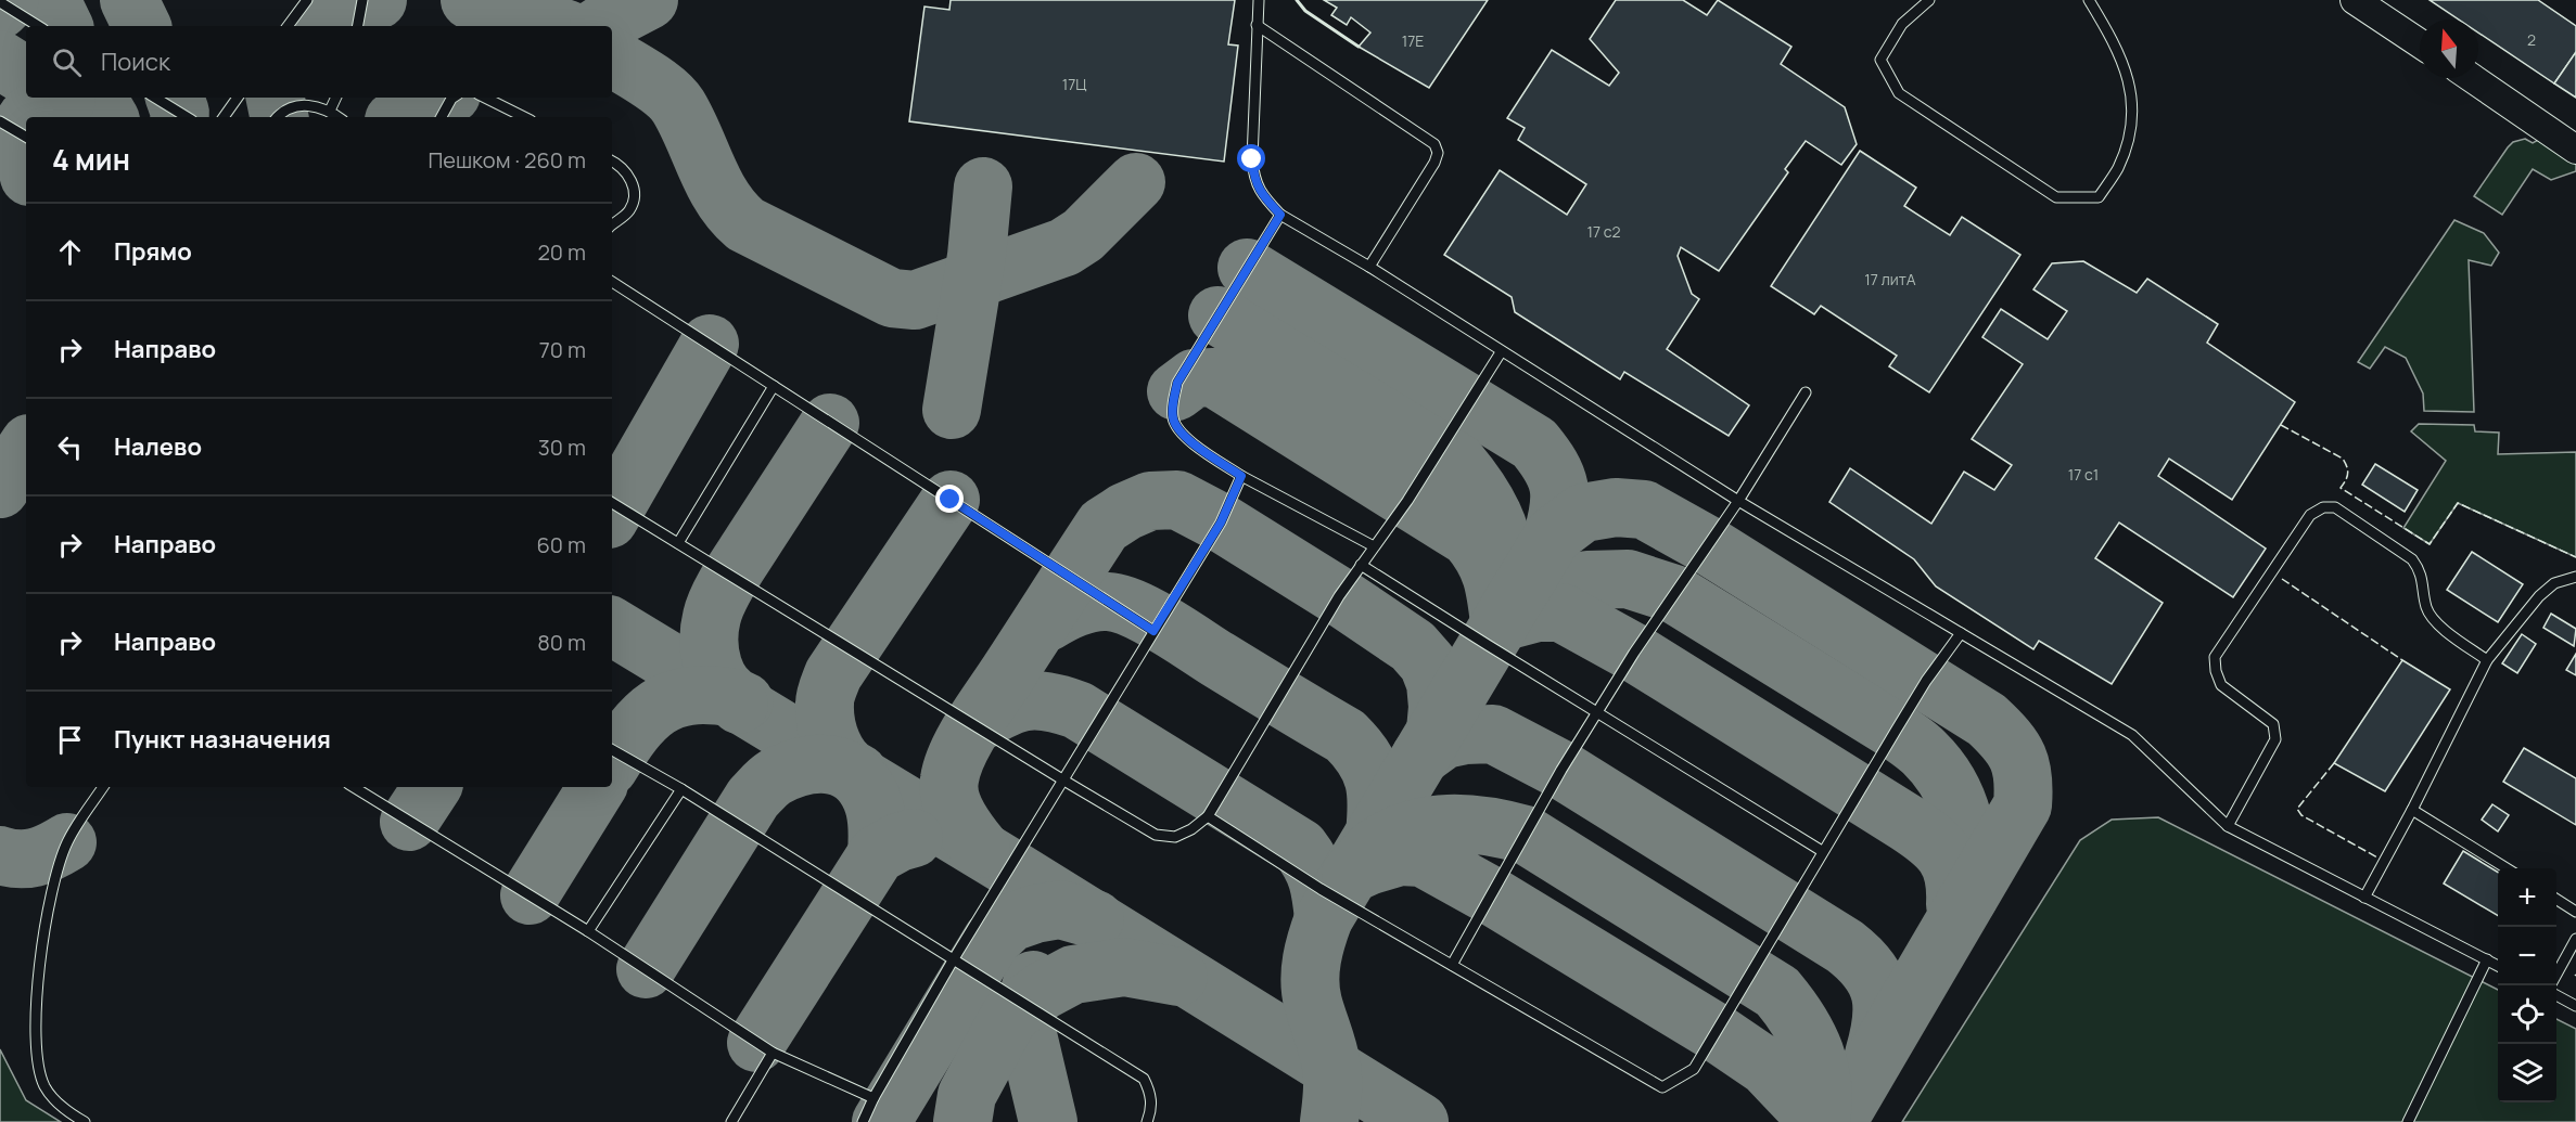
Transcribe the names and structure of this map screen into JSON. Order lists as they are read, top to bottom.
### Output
{
  "house_numbers": [
    "2",
    "17Е",
    "17Ц",
    "17 с2",
    "17 литА",
    "17 с1"
  ],
  "north": "top",
  "page": {
    "search": "Поиск",
    "heading": ["4 мин", "Пешком · 260 m"],
    "list": [
      ["Прямо", "20 m"],
      ["Направо", "70 m"],
      ["Налево", "30 m"],
      ["Направо", "60 m"],
      ["Направо", "80 m"],
      "Пункт назначения"
    ],
    "map_buttons": ["+", "−"]
  }
}
